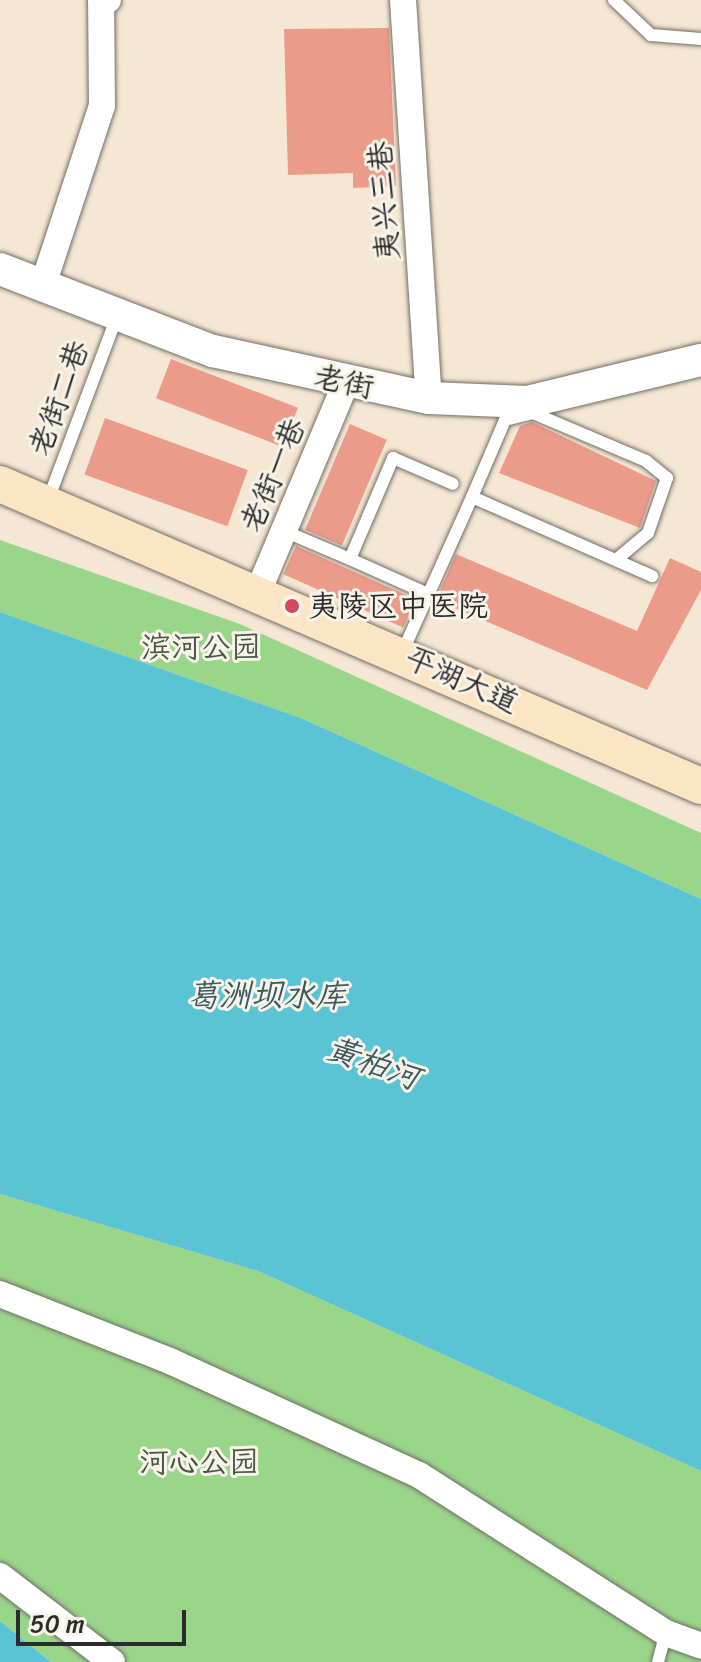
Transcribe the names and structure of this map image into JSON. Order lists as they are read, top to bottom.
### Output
{
  "streets": {
    "main road": ["平湖大道"],
    "street": ["夷兴三巷", "老街", "老街一巷"],
    "lane": ["老街二巷"]
  },
  "crossings": [
    ["夷兴三巷", "老街"],
    ["老街", "老街二巷"],
    ["老街", "老街一巷"],
    ["老街二巷", "平湖大道"],
    ["老街一巷", "平湖大道"]
  ],
  "water": ["葛洲坝水库", "黄柏河"],
  "parks": ["滨河公园", "河心公园"],
  "places": ["夷陵区中医院"],
  "scale_bar": "50 m"
}
